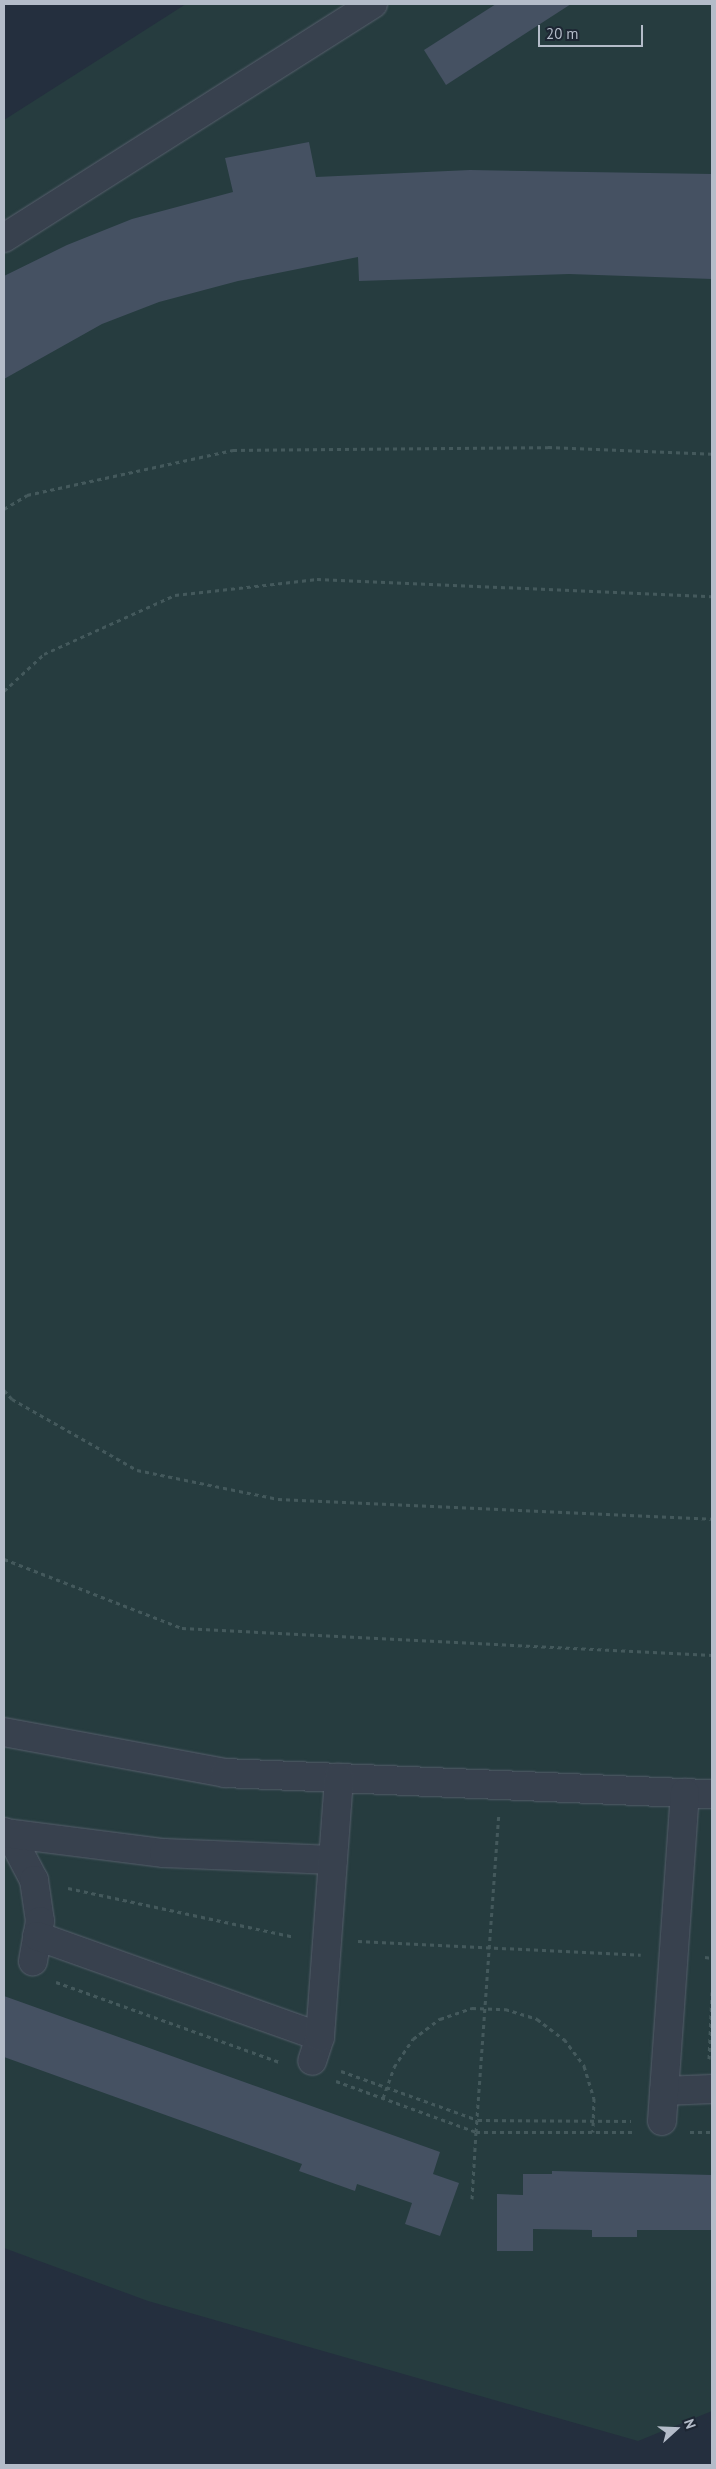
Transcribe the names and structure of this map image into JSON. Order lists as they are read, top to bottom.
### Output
{
  "scale_bar": "20 m",
  "north": "right"
}
